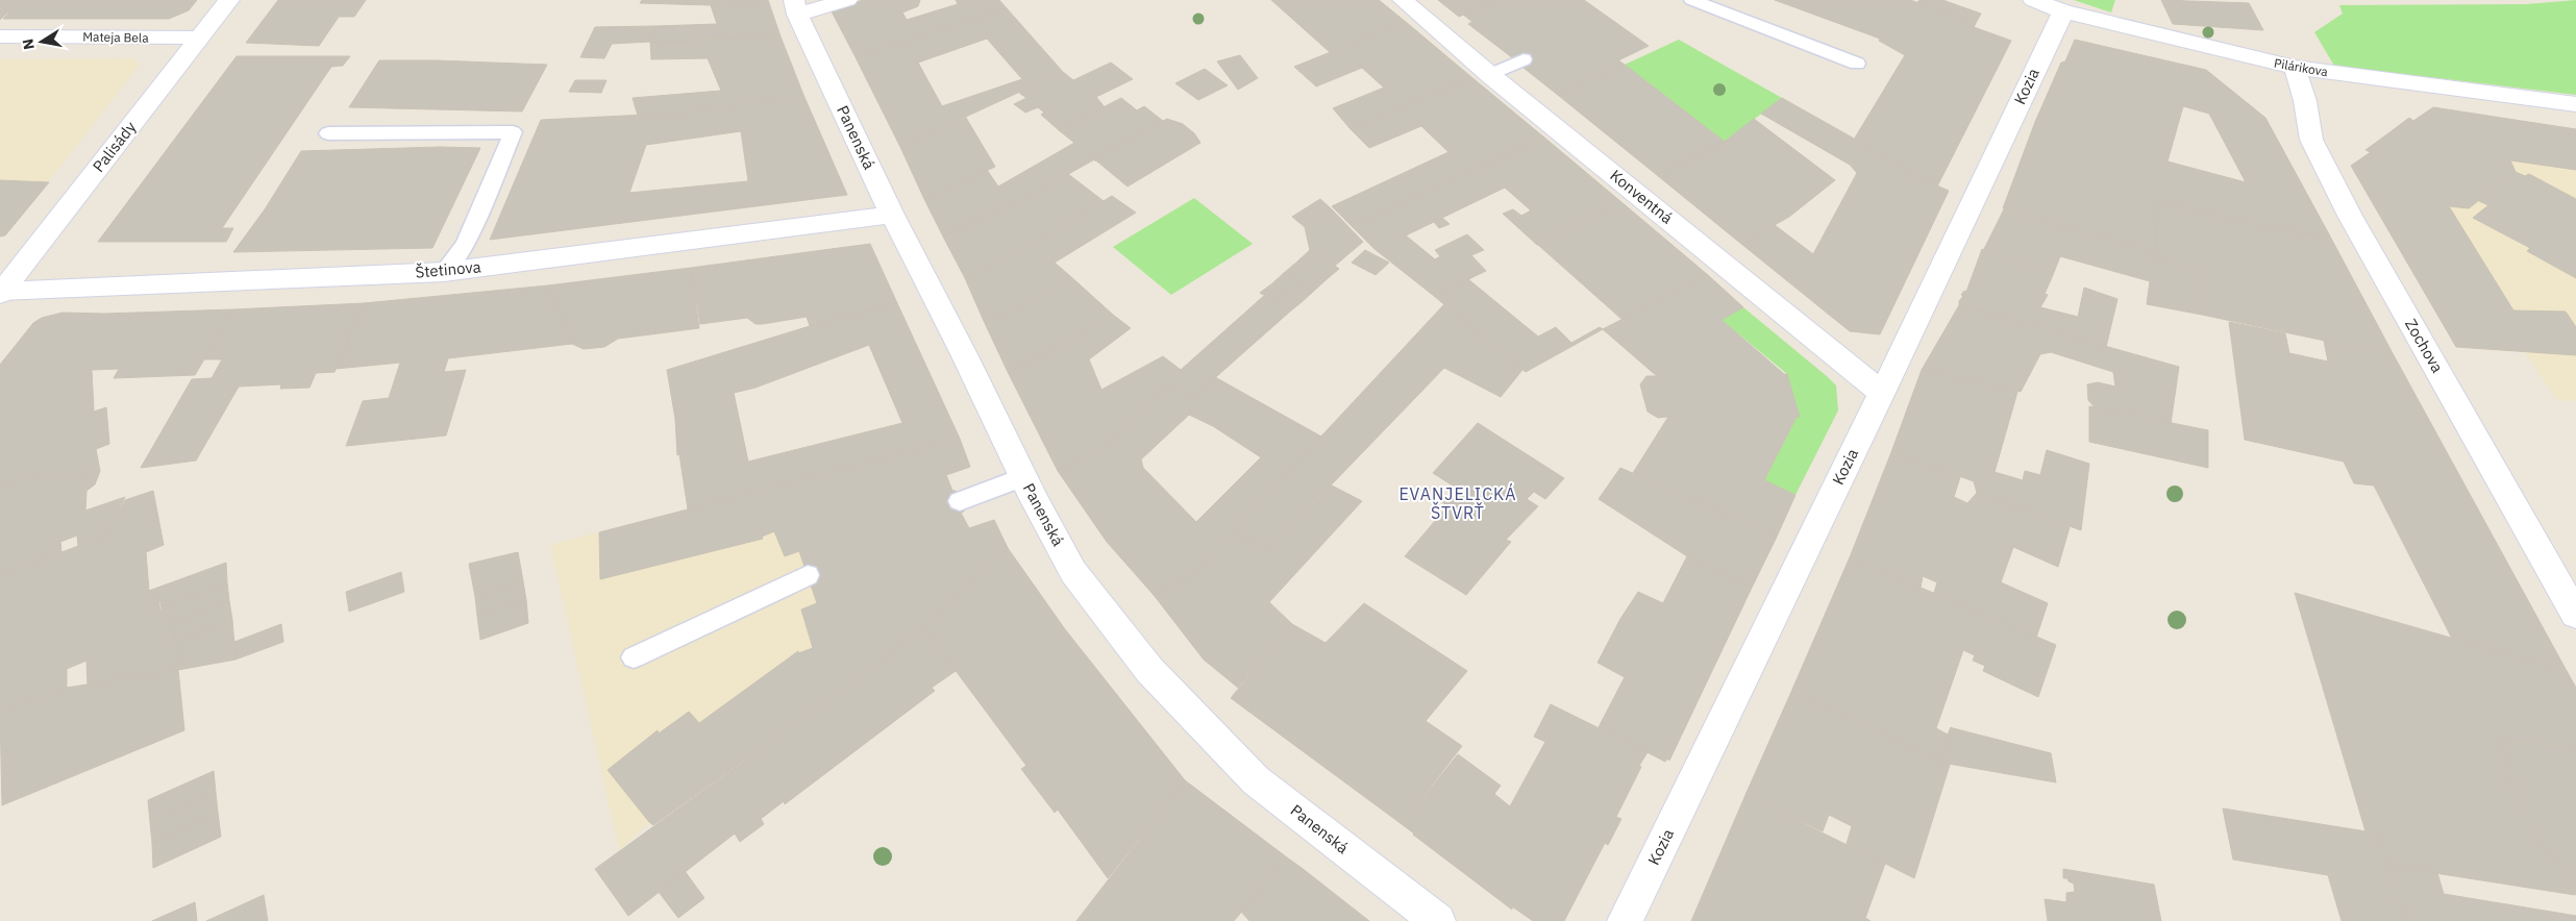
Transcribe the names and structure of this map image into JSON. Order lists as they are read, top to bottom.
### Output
{
  "streets": {
    "street": [
      "Mateja Bela",
      "Pilárikova",
      "Kozia",
      "Panenská",
      "Palisády",
      "Konventná",
      "Štetinova",
      "Zochova"
    ]
  },
  "crossings": [
    ["Mateja Bela", "Palisády"],
    ["Pilárikova", "Kozia"],
    ["Pilárikova", "Zochova"],
    ["Kozia", "Konventná"],
    ["Panenská", "Štetinova"],
    ["Palisády", "Štetinova"]
  ],
  "districts": ["EVANJELICKÁ ŠTVRŤ"],
  "north": "left"
}
